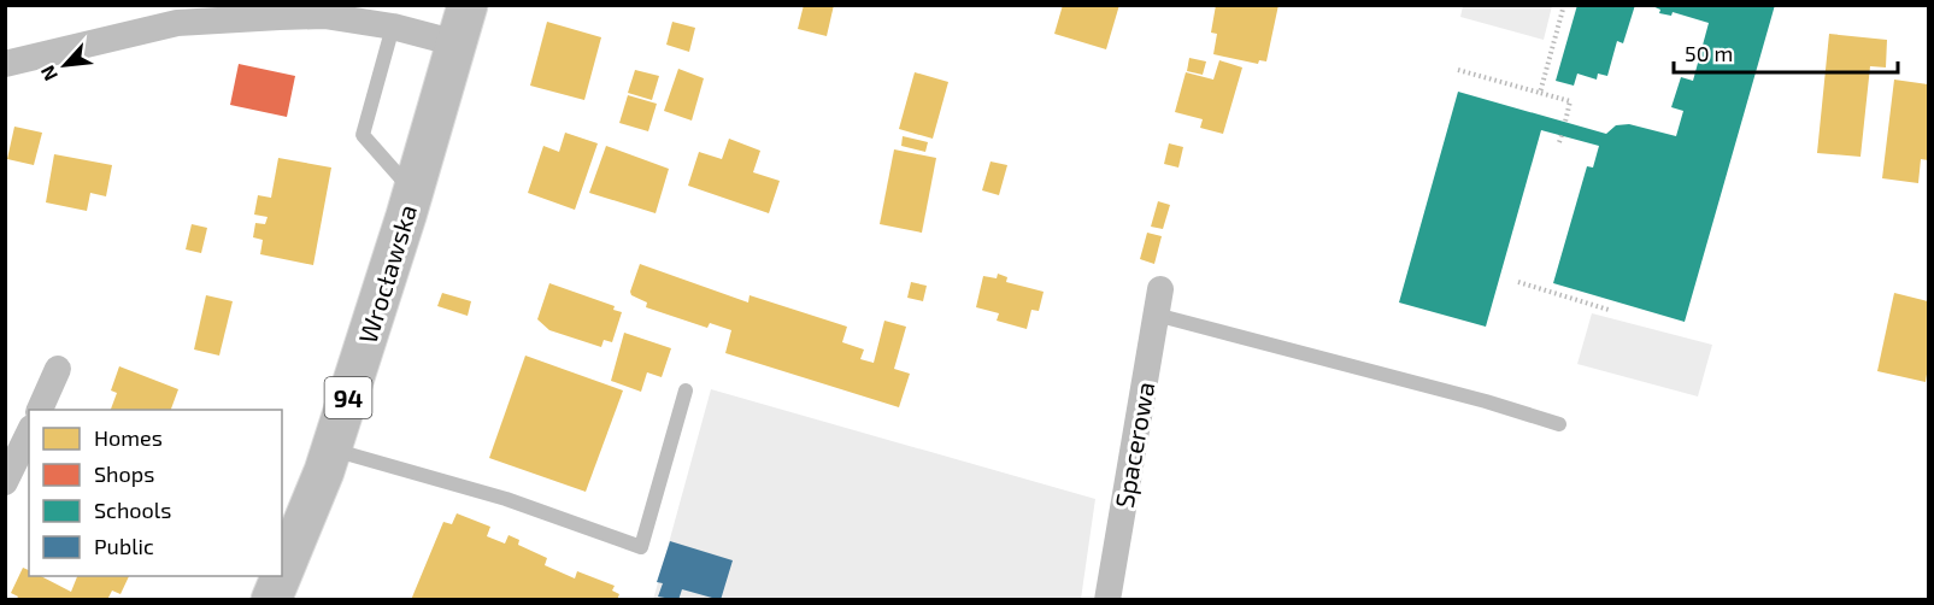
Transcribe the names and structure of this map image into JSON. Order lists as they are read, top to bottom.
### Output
{
  "streets": {
    "main road": ["Wrocławska", "94"],
    "street": ["Spacerowa"]
  },
  "crossings": [
    ["Wrocławska", "94"]
  ],
  "legend": [
    "Homes",
    "Shops",
    "Schools",
    "Public"
  ],
  "scale_bar": "50 m",
  "north": "bottom left"
}
